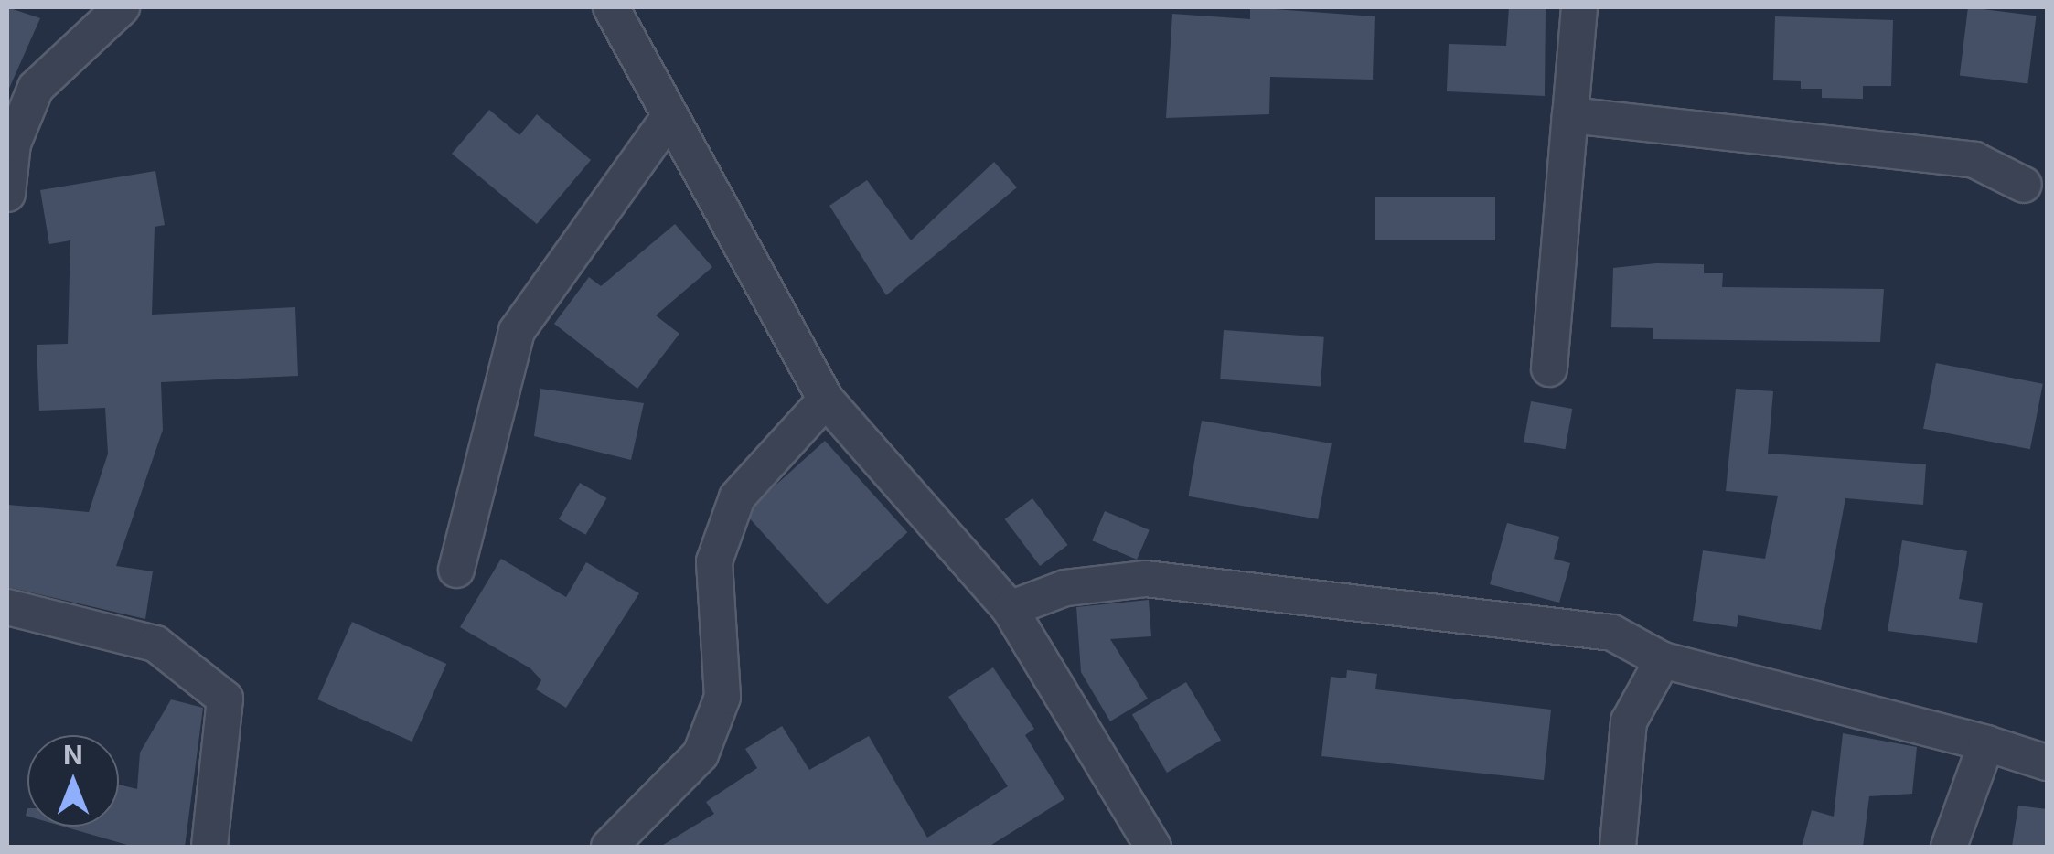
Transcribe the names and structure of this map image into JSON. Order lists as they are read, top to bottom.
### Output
{
  "north": "top"
}
